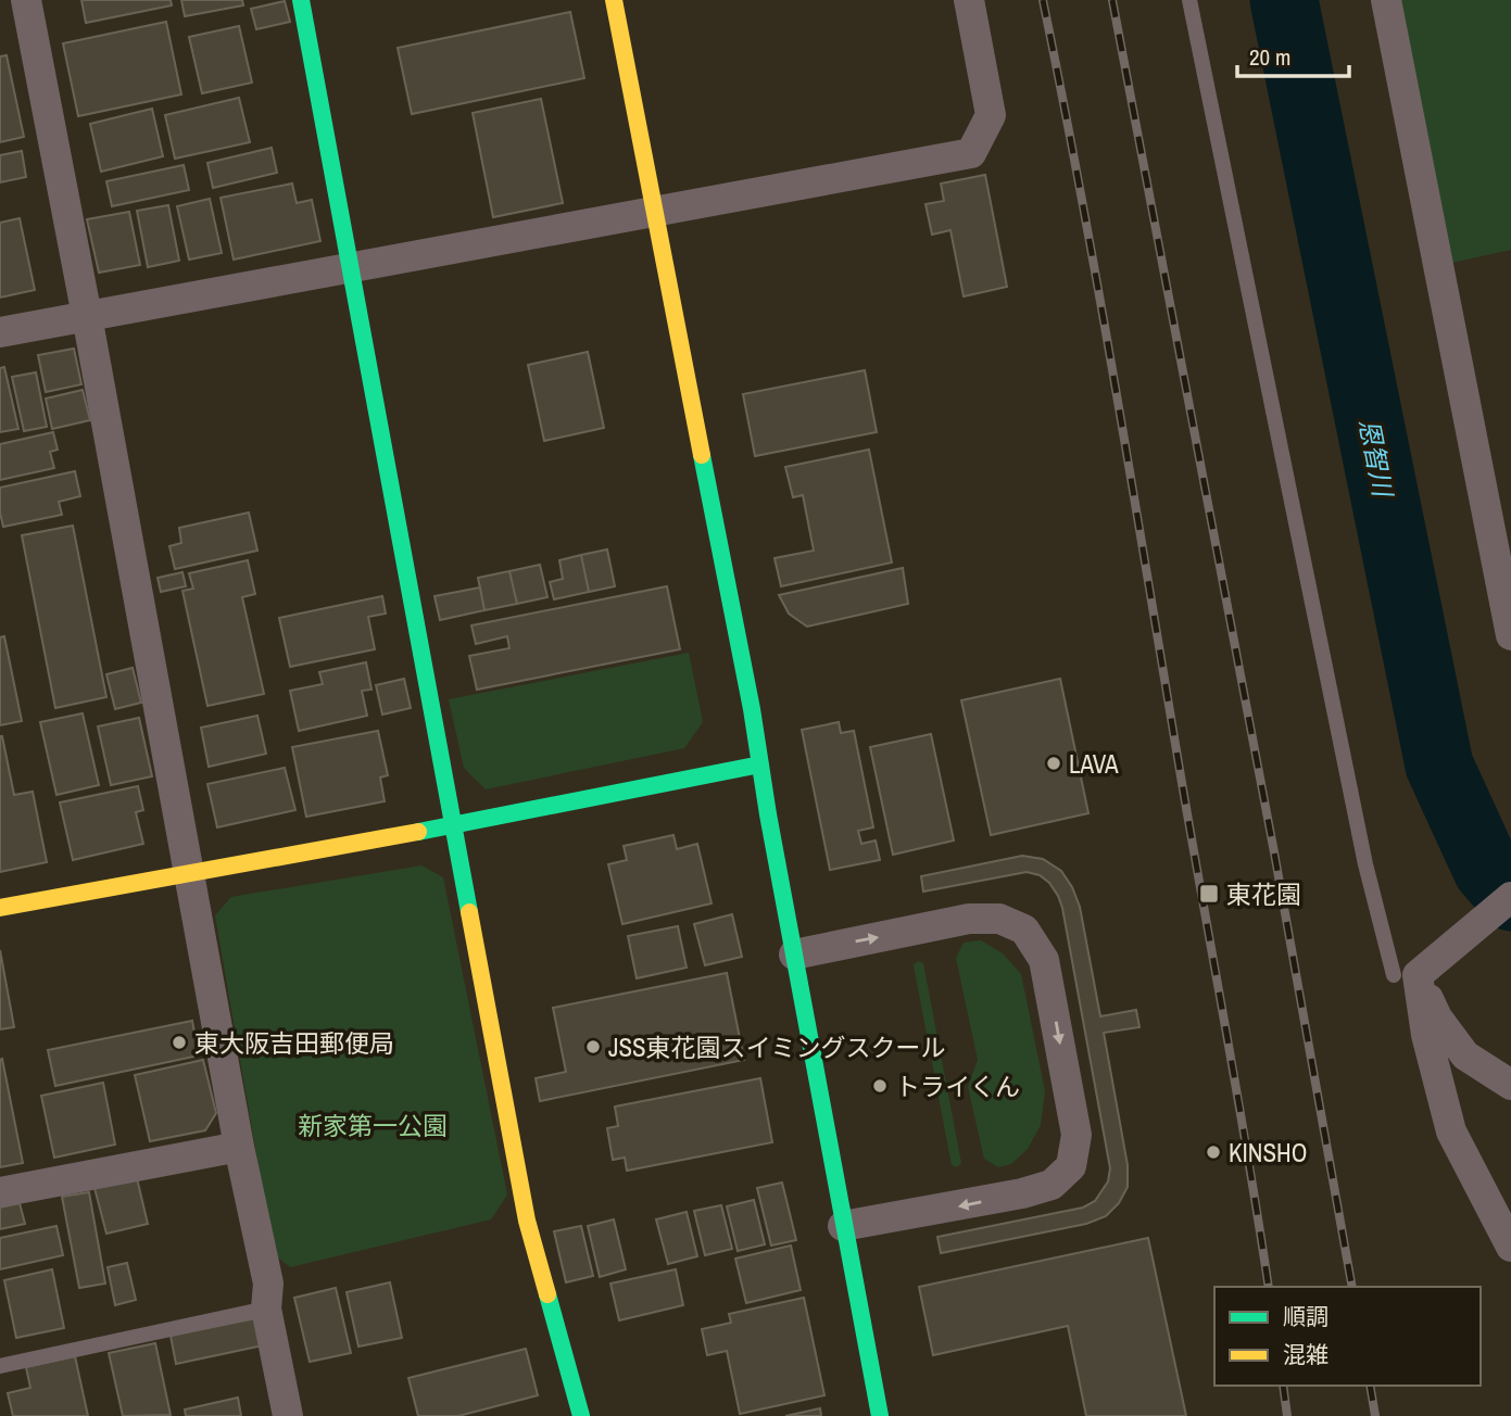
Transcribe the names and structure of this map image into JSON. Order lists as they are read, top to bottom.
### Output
{
  "water": ["恩智川"],
  "parks": ["新家第一公園"],
  "places": {
    "other": [
      "LAVA",
      "東大阪吉田郵便局",
      "JSS東花園スイミングスクール",
      "トライくん",
      "KINSHO"
    ],
    "transit": ["東花園"]
  },
  "legend": ["順調", "混雑"],
  "scale_bar": "20 m"
}
